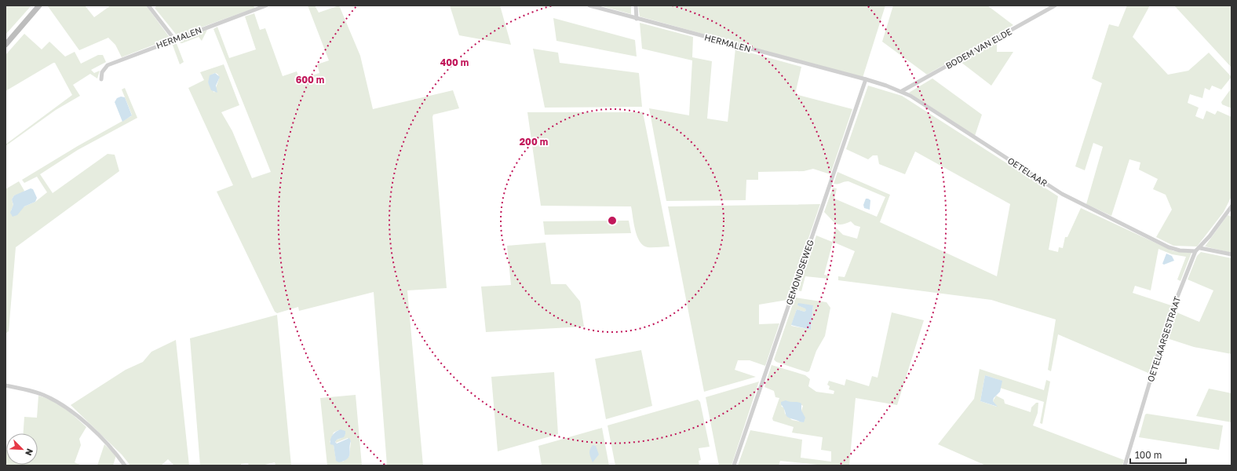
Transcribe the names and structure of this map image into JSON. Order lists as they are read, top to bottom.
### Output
{
  "streets": {
    "street": [
      "HERMALEN",
      "BODEM VAN ELDE",
      "OETELAAR",
      "GEMONDSEWEG",
      "OETELAARSESTRAAT"
    ]
  },
  "crossings": [
    ["HERMALEN", "OETELAAR"],
    ["HERMALEN", "GEMONDSEWEG"],
    ["BODEM VAN ELDE", "OETELAAR"],
    ["OETELAAR", "GEMONDSEWEG"],
    ["OETELAAR", "OETELAARSESTRAAT"]
  ],
  "scale_bar": "100 m",
  "north": "bottom right",
  "rings": ["400 m", "600 m", "200 m"]
}
